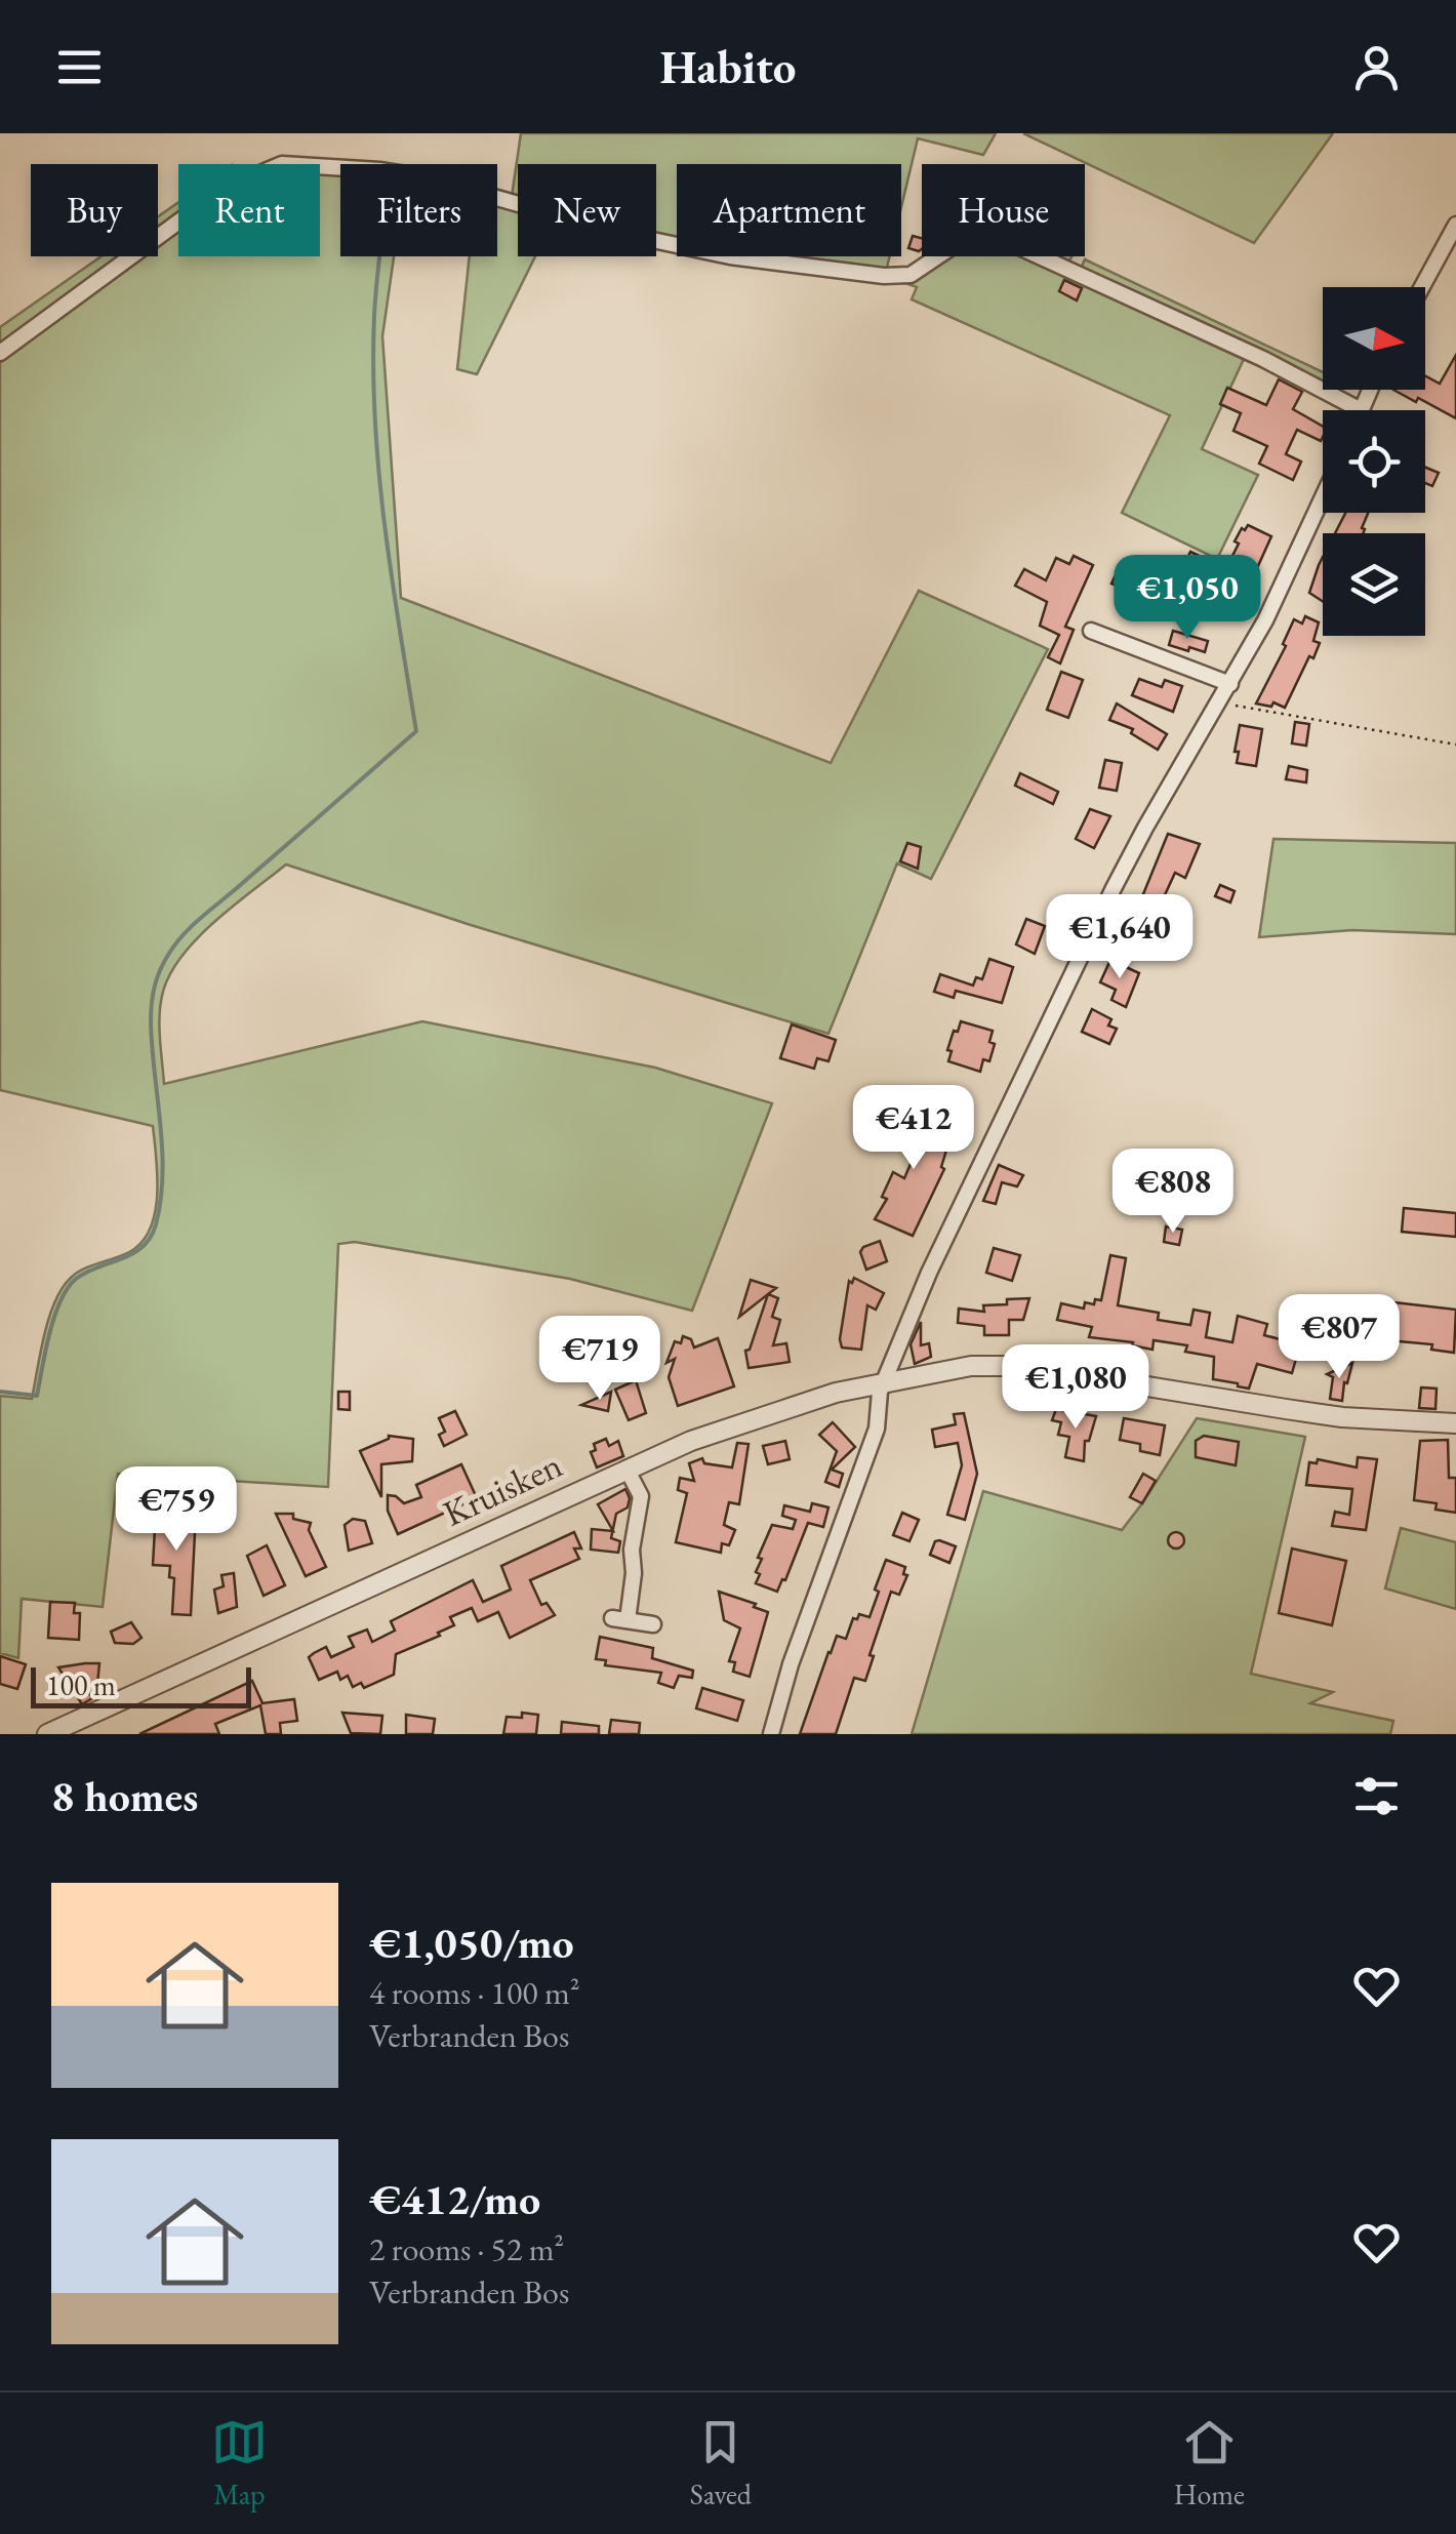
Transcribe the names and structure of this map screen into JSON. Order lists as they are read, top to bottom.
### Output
{
  "streets": {
    "street": ["Kruisken"]
  },
  "scale_bar": "100 m",
  "north": "right",
  "page": {
    "header": "Habito",
    "chip": [
      "Buy",
      "Rent",
      "Filters",
      "New",
      "Apartment",
      "House"
    ],
    "price": [
      "€1,050",
      "€1,640",
      "€412",
      "€808",
      "€807",
      "€719",
      "€1,080",
      "€759"
    ],
    "scale": "100 m",
    "heading": "8 homes",
    "list": [
      {
        "name": "€1,050/mo",
        "note": "4 rooms · 100 m² · Verbranden Bos"
      },
      {
        "name": "€412/mo",
        "note": "2 rooms · 52 m² · Verbranden Bos"
      }
    ],
    "tabs": ["Map", "Saved", "Home"]
  }
}
